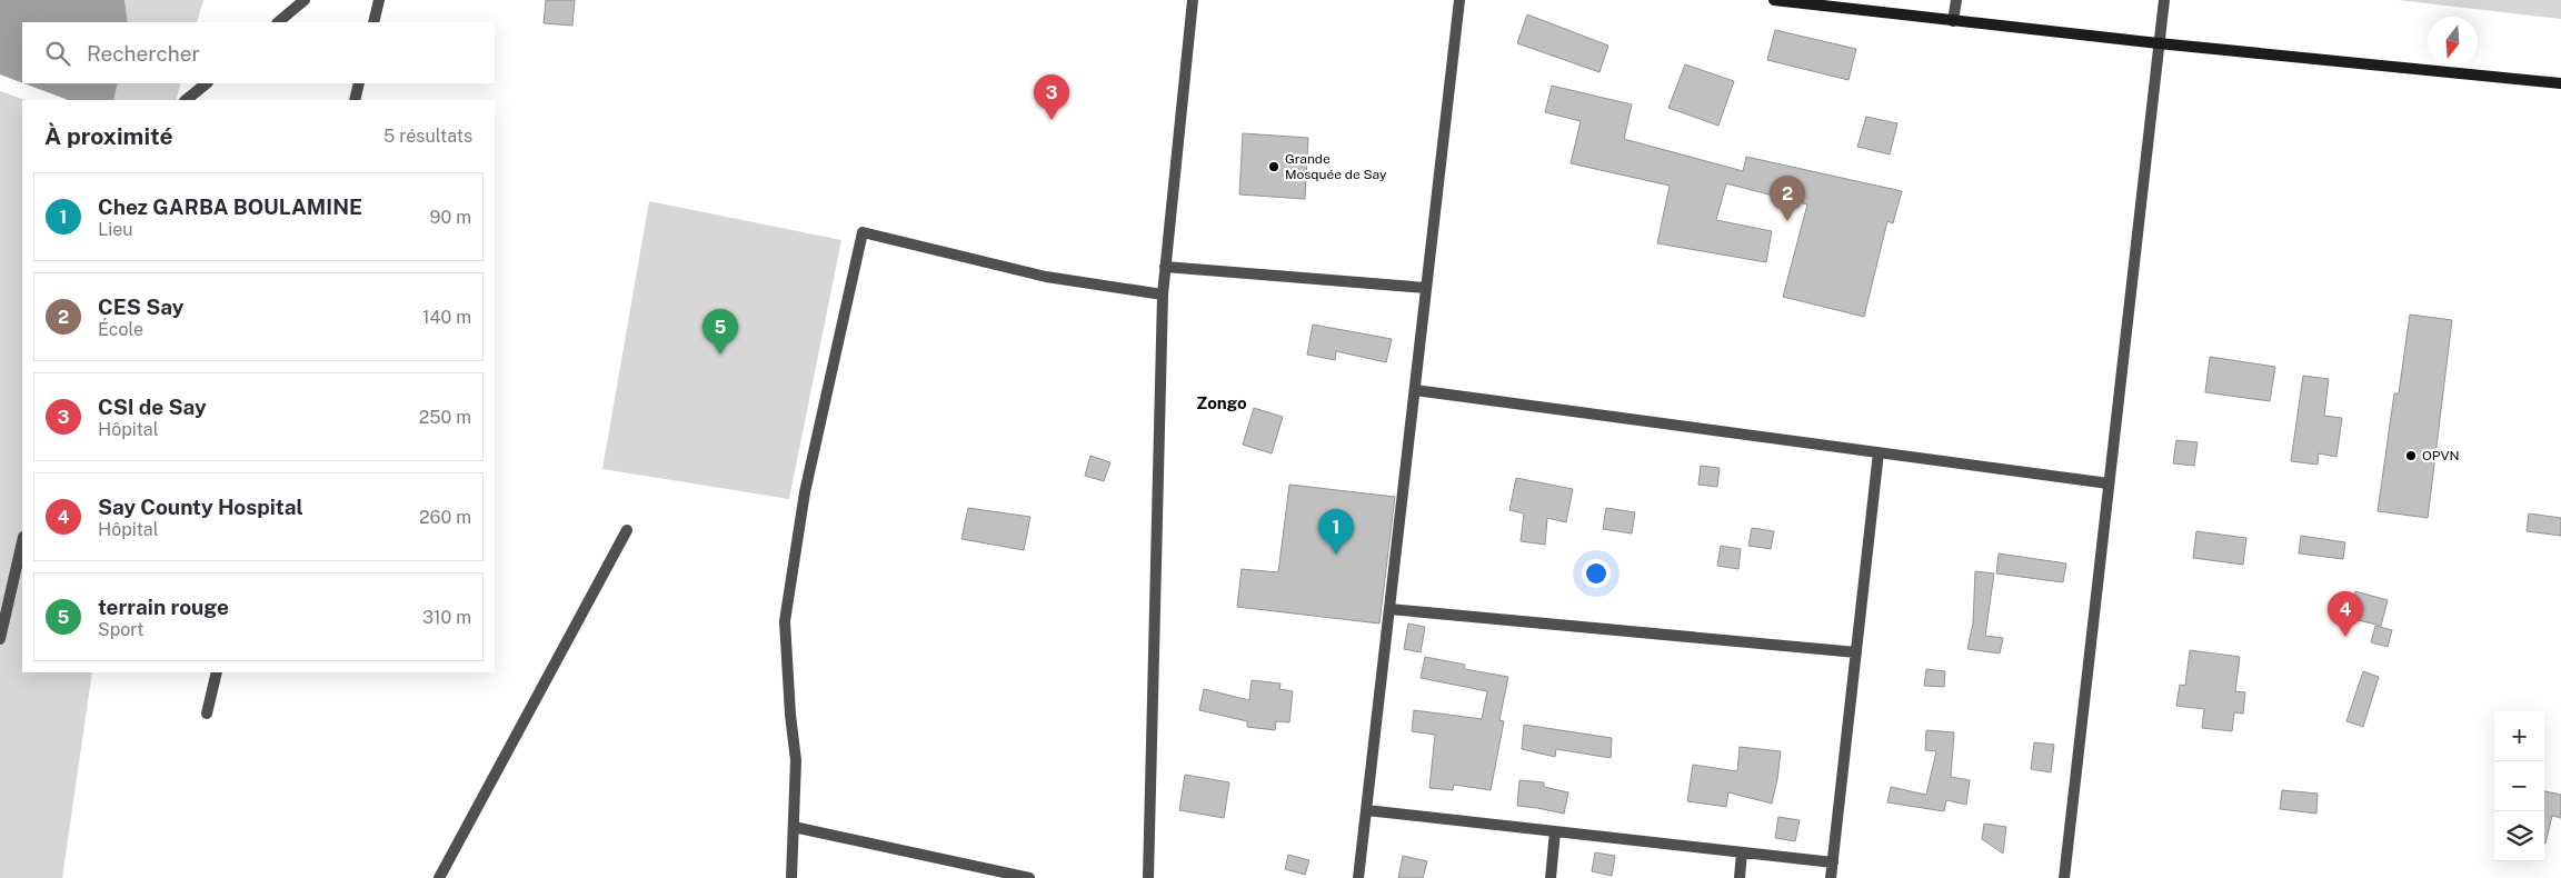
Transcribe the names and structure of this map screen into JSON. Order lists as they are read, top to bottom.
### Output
{
  "districts": ["Zongo"],
  "places": ["Grande Mosquée de Say", "OPVN"],
  "north": "bottom",
  "page": {
    "search": "Rechercher",
    "pins": [
      "3",
      "2",
      "5",
      "1",
      "4"
    ],
    "heading": ["À proximité", "5 résultats"],
    "list": [
      {
        "mark": "1",
        "name": "Chez GARBA BOULAMINE",
        "note": "Lieu",
        "value": "90 m"
      },
      {
        "mark": "2",
        "name": "CES Say",
        "note": "École",
        "value": "140 m"
      },
      {
        "mark": "3",
        "name": "CSI de Say",
        "note": "Hôpital",
        "value": "250 m"
      },
      {
        "mark": "4",
        "name": "Say County Hospital",
        "note": "Hôpital",
        "value": "260 m"
      },
      {
        "mark": "5",
        "name": "terrain rouge",
        "note": "Sport",
        "value": "310 m"
      }
    ],
    "map_buttons": ["+", "−"]
  }
}
